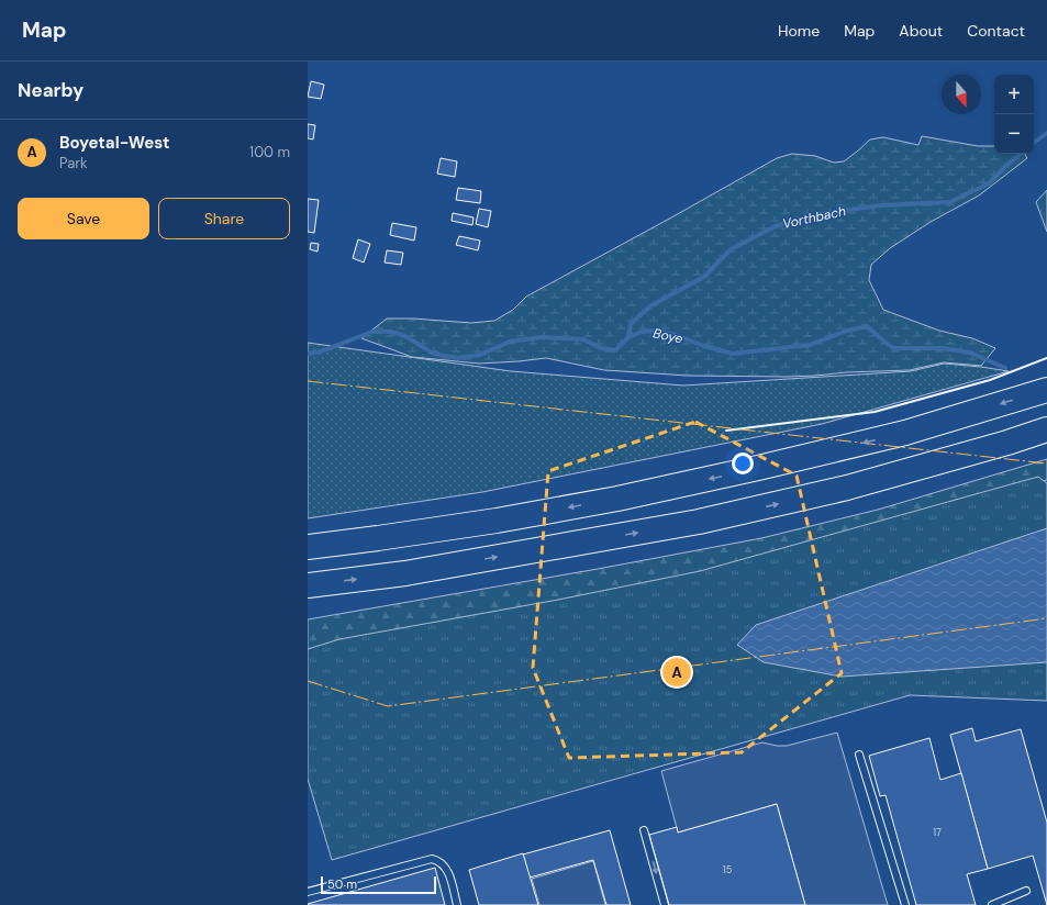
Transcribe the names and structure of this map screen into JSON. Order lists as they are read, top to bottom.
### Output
{
  "water": ["Vorthbach", "Boye"],
  "house_numbers": ["17", "15"],
  "scale_bar": "50 m",
  "north": "bottom",
  "page": {
    "header": "Map",
    "nav": [
      "Home",
      "Map",
      "About",
      "Contact"
    ],
    "heading": "Nearby",
    "map_buttons": ["+", "−"],
    "list": [
      {
        "mark": "A",
        "name": "Boyetal-West",
        "note": "Park",
        "value": "100 m"
      }
    ],
    "buttons": ["Save", "Share"],
    "pins": "A",
    "scale": "50 m"
  }
}
